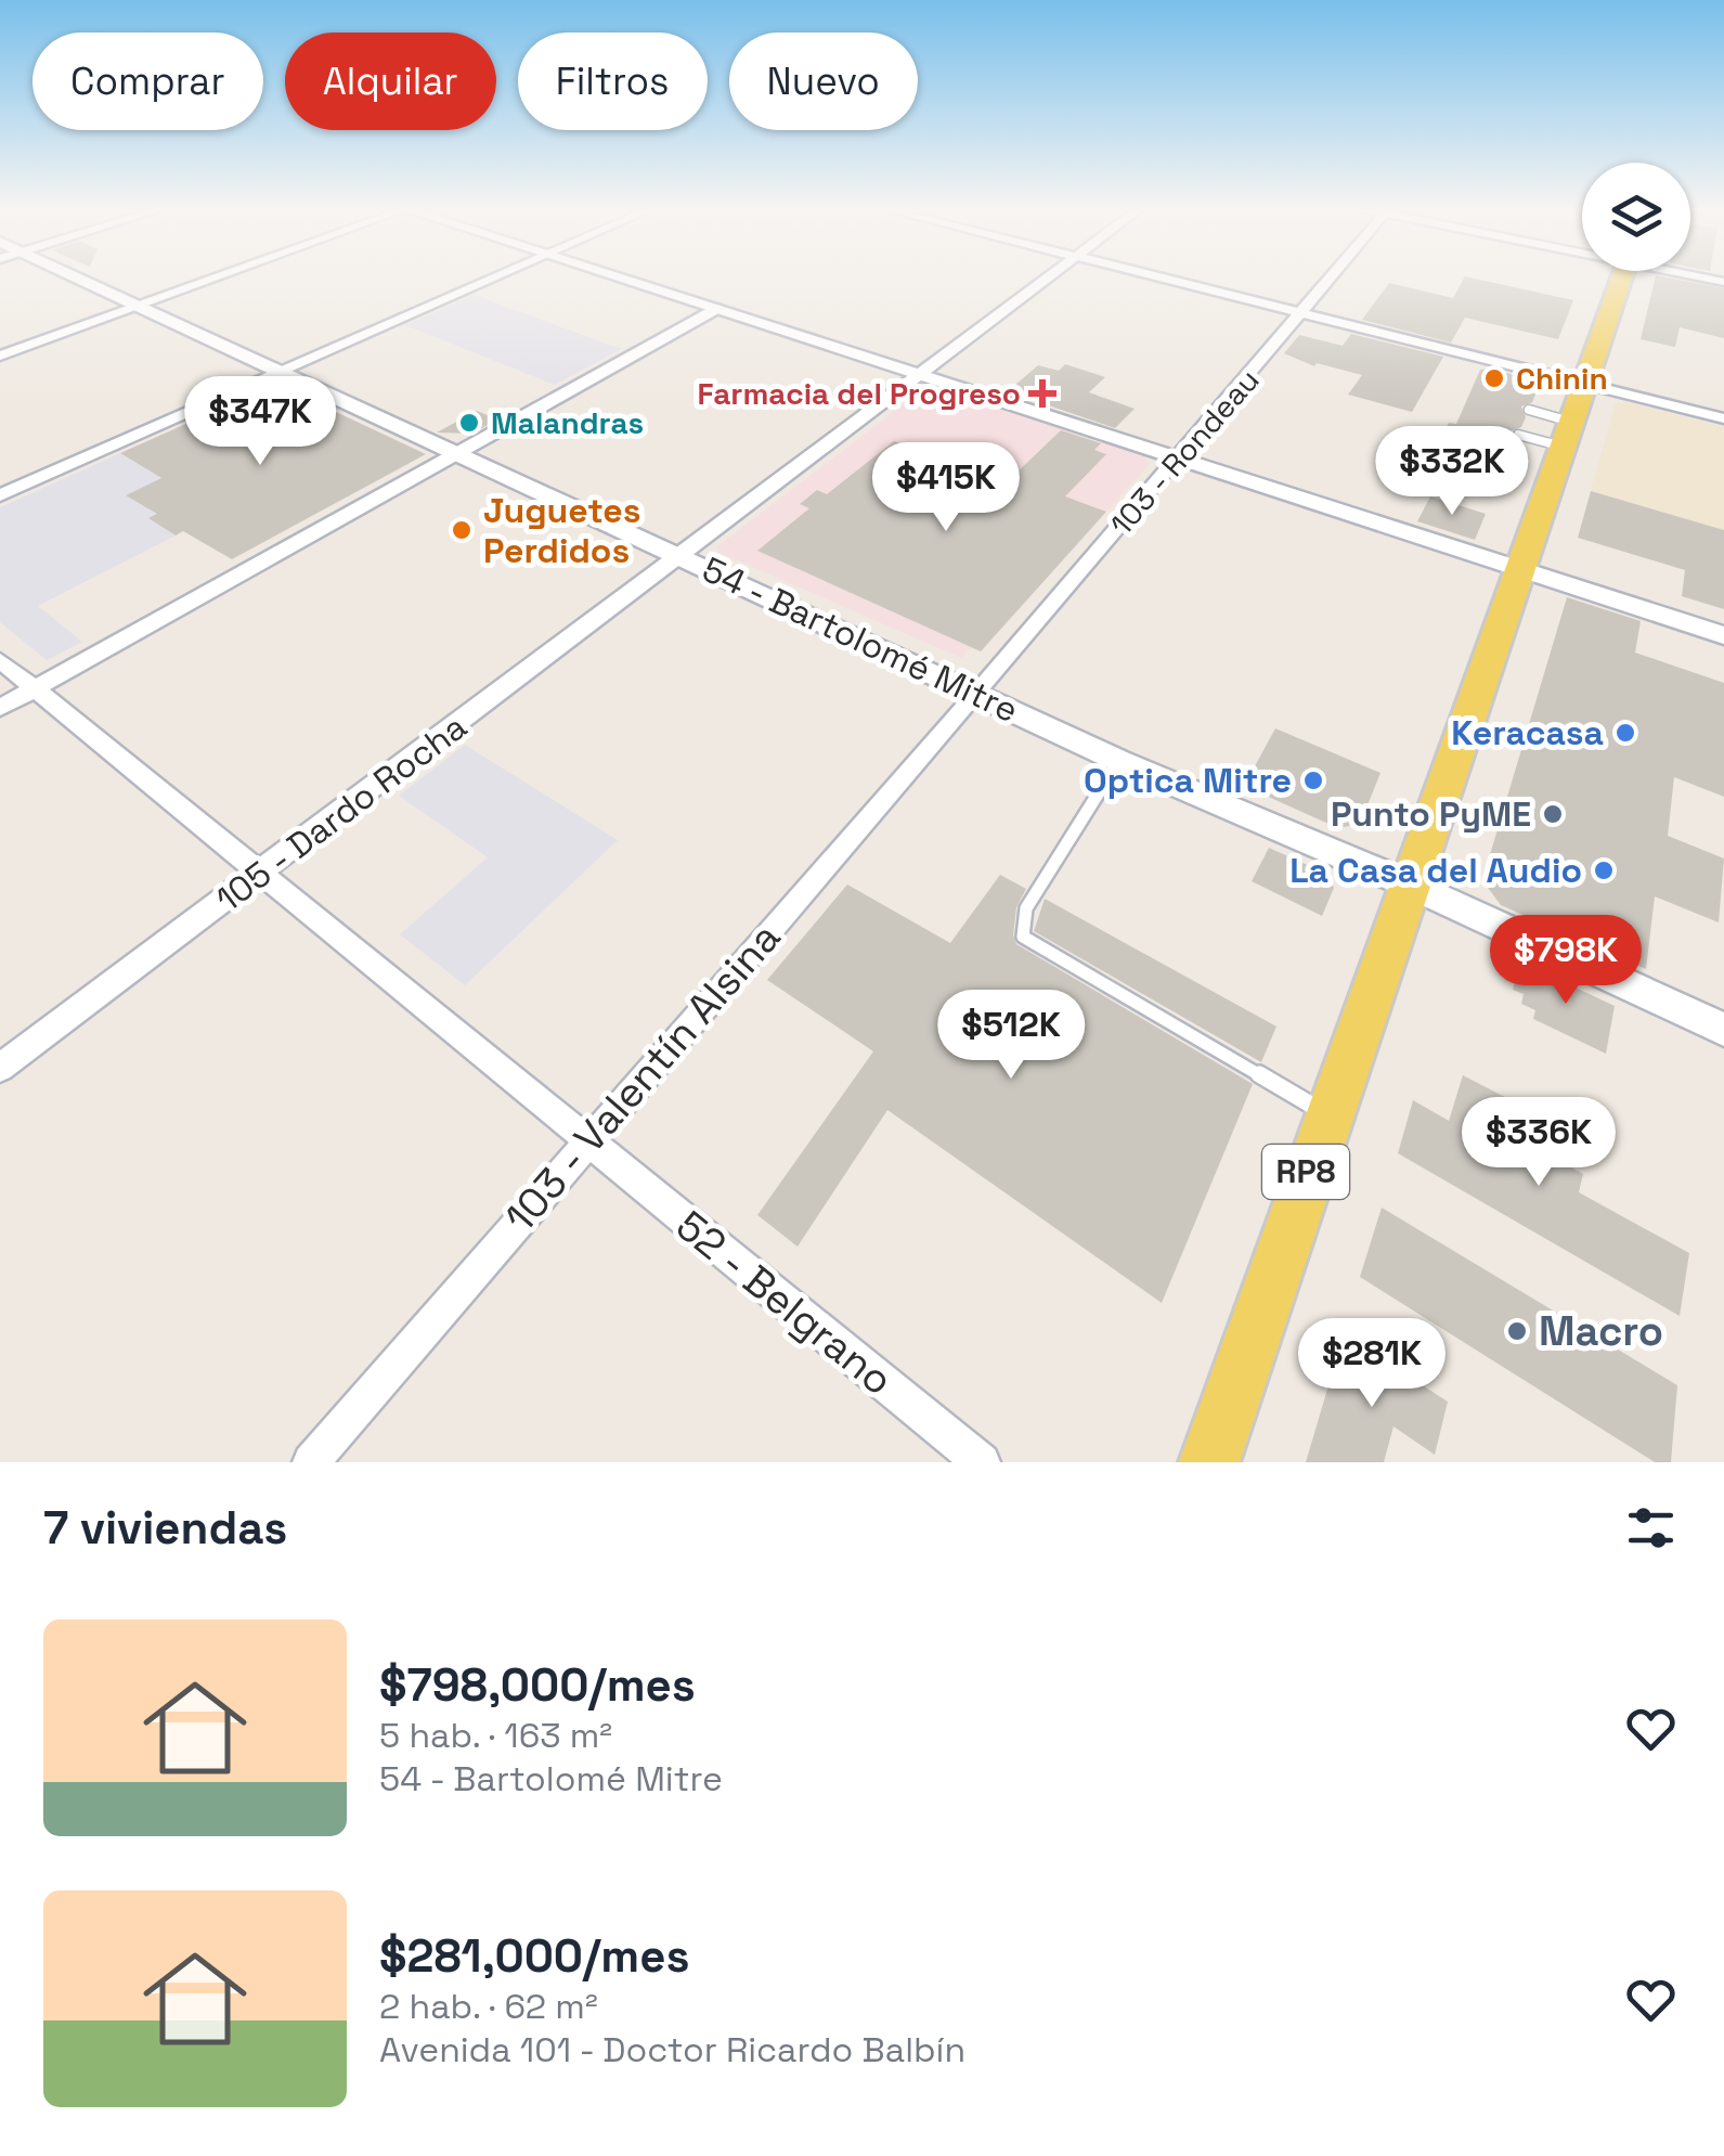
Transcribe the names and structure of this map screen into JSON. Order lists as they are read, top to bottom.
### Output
{
  "streets": {
    "main road": ["RP8"],
    "street": [
      "103 - Rondeau",
      "54 - Bartolomé Mitre",
      "105 - Dardo Rocha",
      "103 - Valentín Alsina",
      "52 - Belgrano"
    ]
  },
  "crossings": [
    ["103 - Rondeau", "54 - Bartolomé Mitre"],
    ["103 - Rondeau", "103 - Valentín Alsina"],
    ["54 - Bartolomé Mitre", "105 - Dardo Rocha"],
    ["54 - Bartolomé Mitre", "103 - Valentín Alsina"],
    ["54 - Bartolomé Mitre", "RP8"],
    ["105 - Dardo Rocha", "52 - Belgrano"],
    ["103 - Valentín Alsina", "52 - Belgrano"]
  ],
  "places": {
    "other": [
      "Chinin",
      "Malandras",
      "Juguetes Perdidos",
      "Keracasa",
      "Optica Mitre",
      "Punto PyME",
      "La Casa del Audio",
      "Macro"
    ],
    "health": ["Farmacia del Progreso"]
  },
  "page": {
    "chip": [
      "Comprar",
      "Alquilar",
      "Filtros",
      "Nuevo"
    ],
    "price": [
      "$347K",
      "$332K",
      "$415K",
      "$798K",
      "$512K",
      "$336K",
      "$281K"
    ],
    "heading": "7 viviendas",
    "list": [
      {
        "name": "$798,000/mes",
        "note": "5 hab. · 163 m² · 54 - Bartolomé Mitre"
      },
      {
        "name": "$281,000/mes",
        "note": "2 hab. · 62 m² · Avenida 101 - Doctor Ricardo Balbín"
      }
    ]
  }
}
